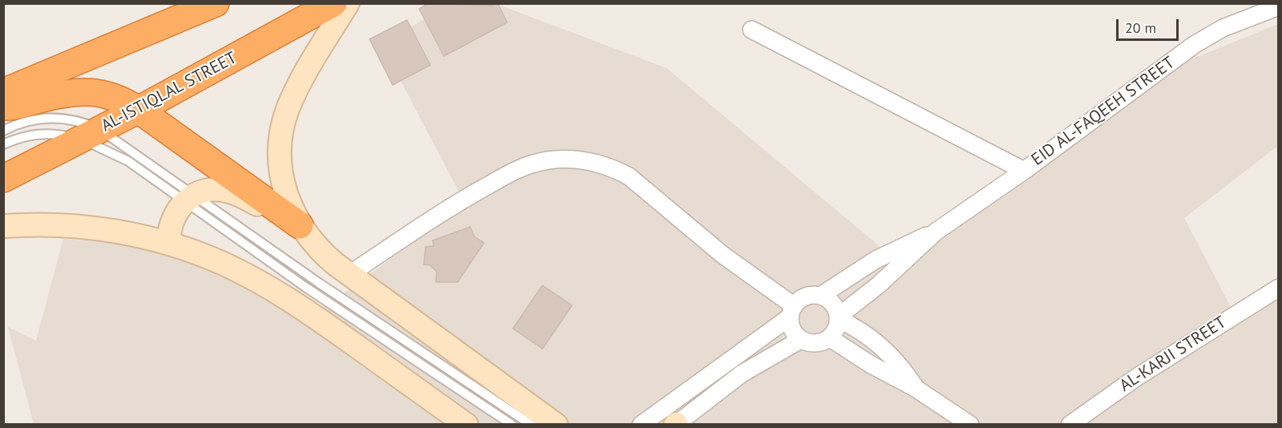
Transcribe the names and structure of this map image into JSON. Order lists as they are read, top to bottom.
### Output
{
  "streets": {
    "highway": ["AL-ISTIQLAL STREET"],
    "street": ["EID AL-FAQEEH STREET", "AL-KARJI STREET"]
  },
  "scale_bar": "20 m"
}
